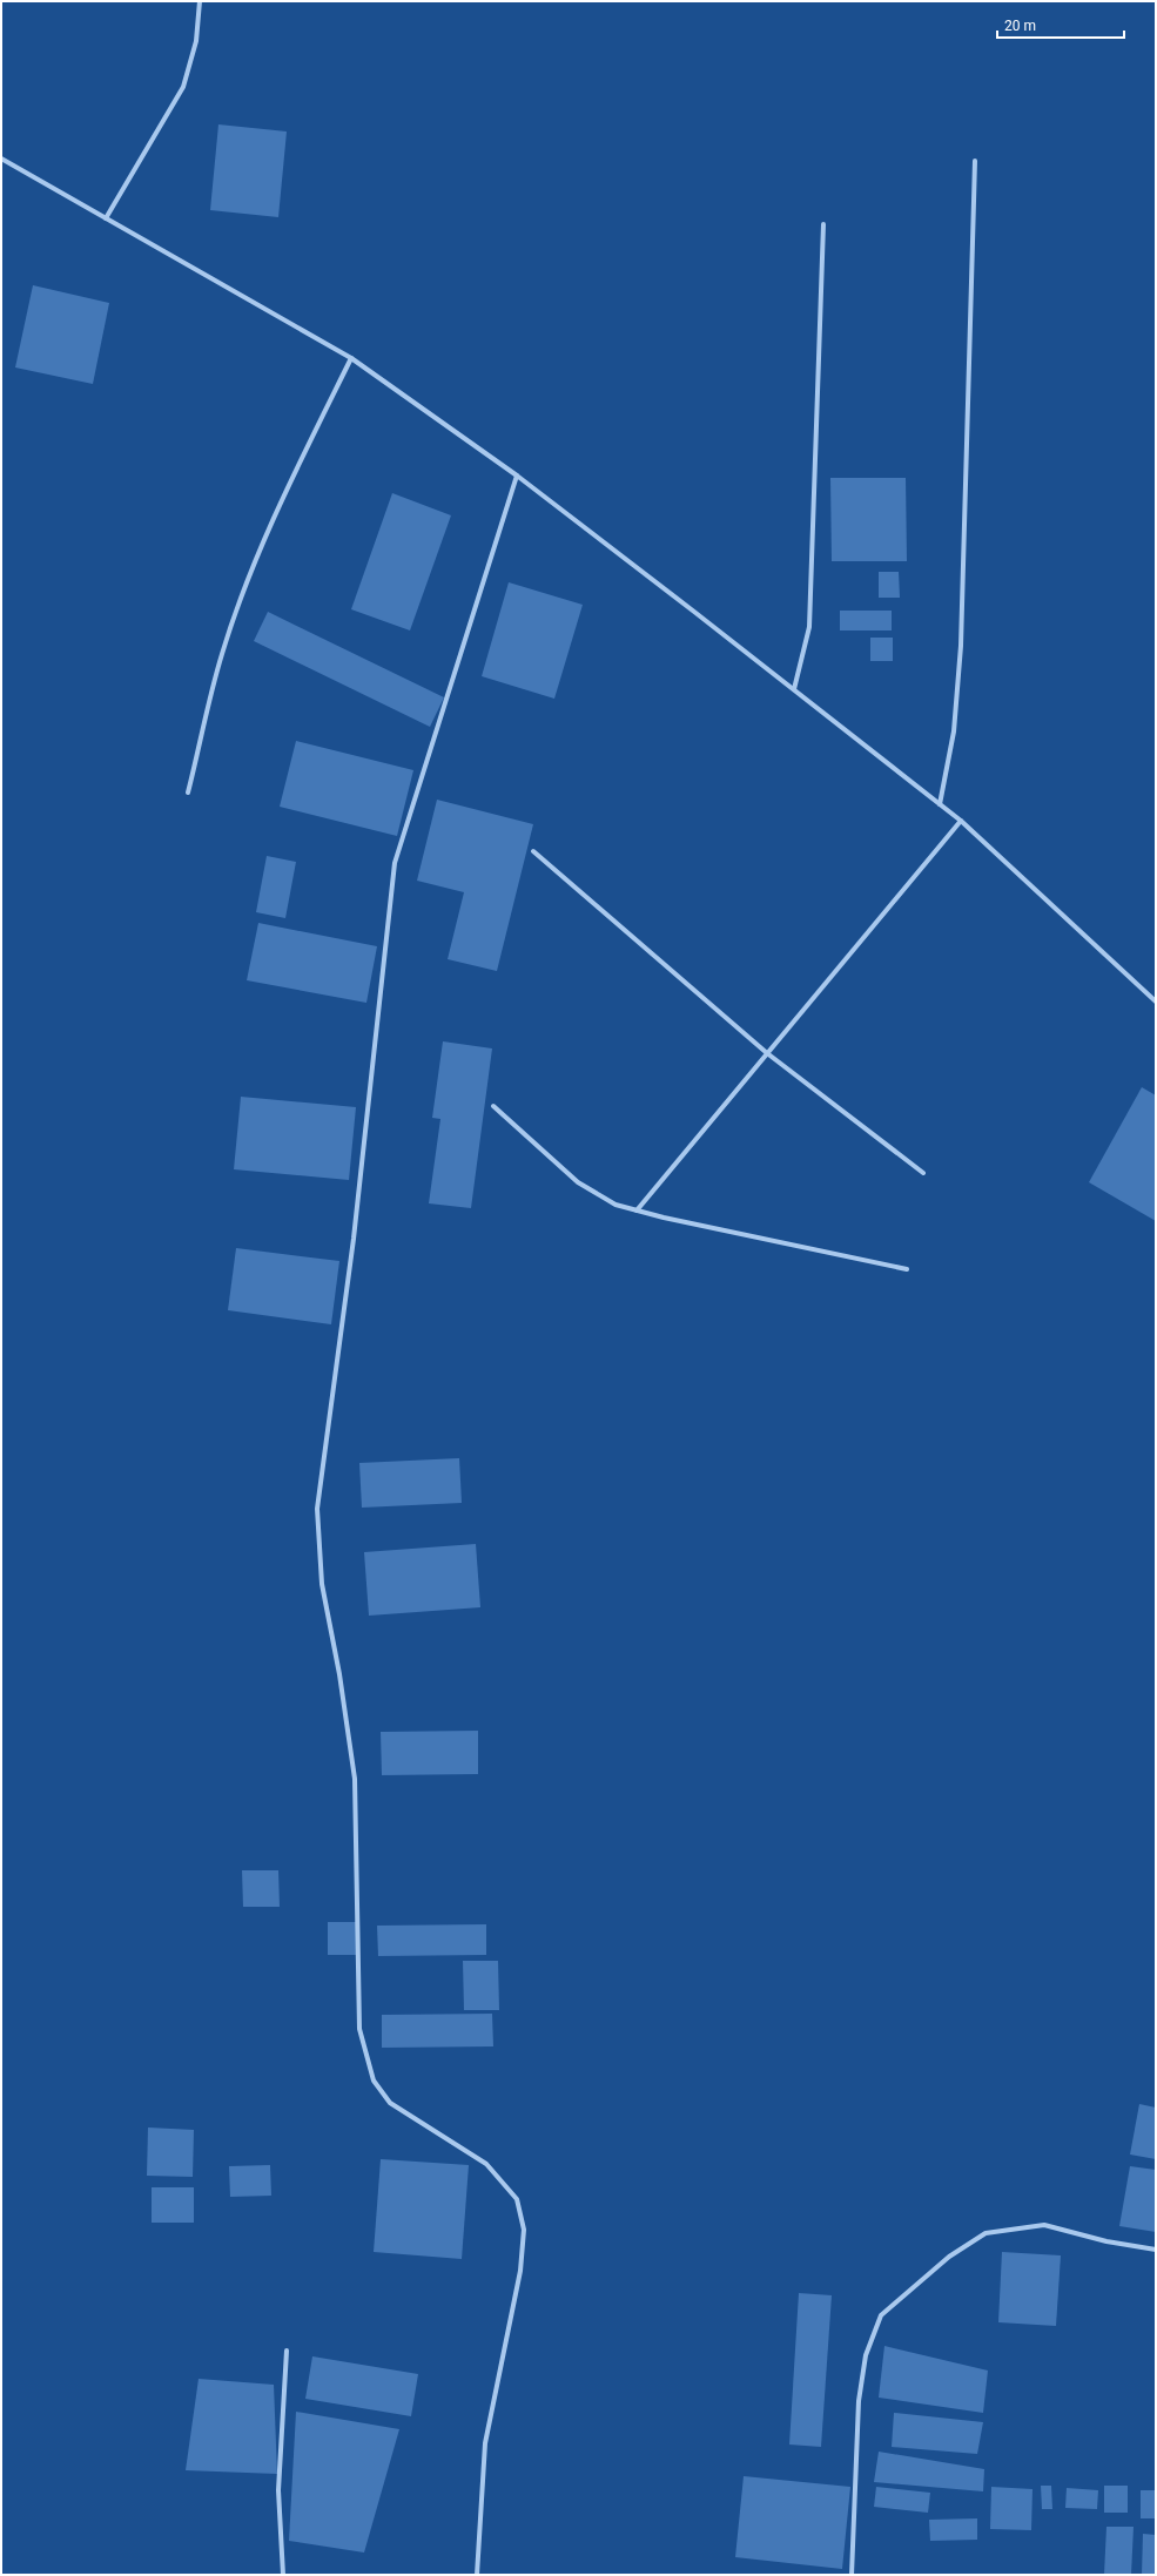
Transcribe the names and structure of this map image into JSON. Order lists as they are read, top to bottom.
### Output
{
  "scale_bar": "20 m"
}
